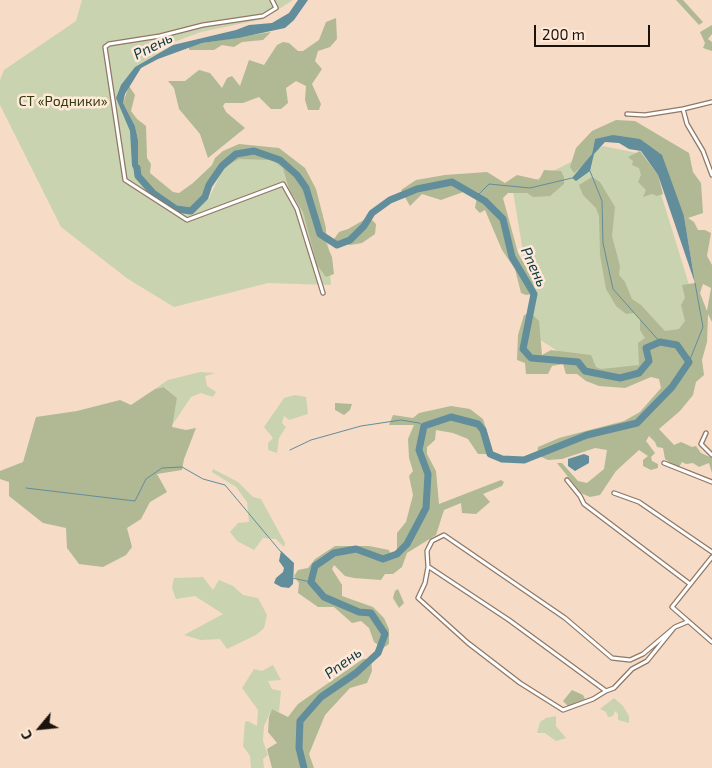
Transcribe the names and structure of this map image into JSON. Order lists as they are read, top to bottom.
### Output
{
  "water": ["Рпень"],
  "parks": ["СТ «Родники»"],
  "scale_bar": "200 m",
  "north": "bottom left"
}
